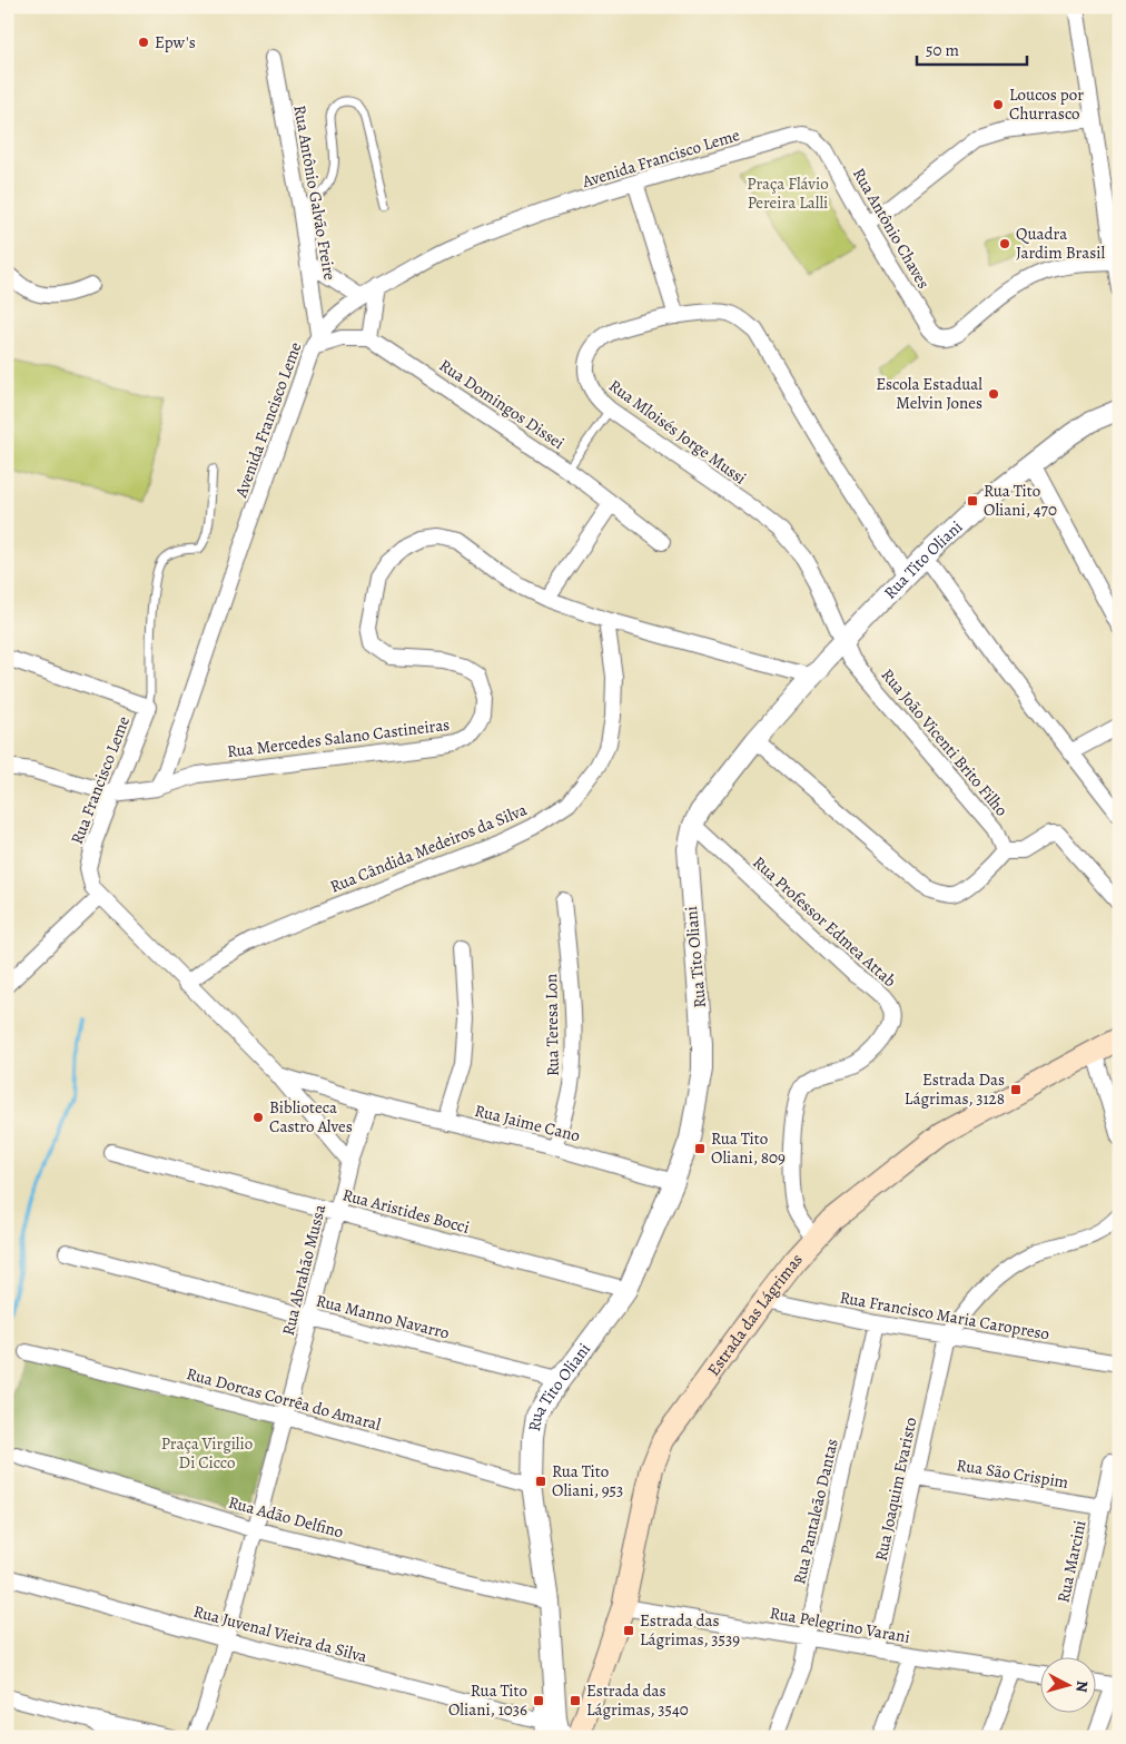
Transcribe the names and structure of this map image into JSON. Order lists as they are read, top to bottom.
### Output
{
  "streets": {
    "main road": ["Estrada das Lágrimas"],
    "street": [
      "Avenida Francisco Leme",
      "Rua Antônio Galvão Freire",
      "Rua Antônio Chaves",
      "Rua Domingos Dissei",
      "Rua Mloisés Jorge Mussi",
      "Rua Tito Oliani",
      "Rua Mercedes Salano Castineiras",
      "Rua João Vicenti Brito Filho",
      "Rua Francisco Leme",
      "Rua Cândida Medeiros da Silva",
      "Rua Professor Edmea Attab",
      "Rua Teresa Lon",
      "Rua Jaime Cano",
      "Rua Aristides Bocci",
      "Rua Abrahão Mussa",
      "Rua Francisco Maria Caropreso",
      "Rua Manno Navarro",
      "Rua Dorcas Corrêa do Amaral",
      "Rua São Crispim",
      "Rua Joaquim Evaristo",
      "Rua Pantaleão Dantas",
      "Rua Adão Delfino",
      "Rua Marcini",
      "Rua Pelegrino Varani",
      "Rua Juvenal Vieira da Silva"
    ]
  },
  "crossings": [
    ["Avenida Francisco Leme", "Rua Antônio Galvão Freire"],
    ["Avenida Francisco Leme", "Rua Antônio Chaves"],
    ["Avenida Francisco Leme", "Rua Mercedes Salano Castineiras"],
    ["Rua Mloisés Jorge Mussi", "Rua Tito Oliani"],
    ["Rua Mloisés Jorge Mussi", "Rua João Vicenti Brito Filho"],
    ["Rua Tito Oliani", "Rua Mercedes Salano Castineiras"],
    ["Rua Tito Oliani", "Rua João Vicenti Brito Filho"],
    ["Rua Tito Oliani", "Rua Professor Edmea Attab"],
    ["Rua Tito Oliani", "Rua Jaime Cano"],
    ["Rua Tito Oliani", "Rua Aristides Bocci"],
    ["Rua Tito Oliani", "Rua Manno Navarro"],
    ["Rua Tito Oliani", "Rua Dorcas Corrêa do Amaral"],
    ["Rua Tito Oliani", "Rua Adão Delfino"],
    ["Rua Tito Oliani", "Rua Juvenal Vieira da Silva"],
    ["Rua Mercedes Salano Castineiras", "Rua Cândida Medeiros da Silva"],
    ["Rua Professor Edmea Attab", "Estrada das Lágrimas"],
    ["Rua Teresa Lon", "Rua Jaime Cano"],
    ["Rua Jaime Cano", "Rua Abrahão Mussa"],
    ["Rua Aristides Bocci", "Rua Abrahão Mussa"],
    ["Rua Abrahão Mussa", "Rua Manno Navarro"],
    ["Rua Abrahão Mussa", "Rua Dorcas Corrêa do Amaral"],
    ["Rua Abrahão Mussa", "Rua Adão Delfino"],
    ["Rua Abrahão Mussa", "Rua Juvenal Vieira da Silva"],
    ["Estrada das Lágrimas", "Rua Francisco Maria Caropreso"],
    ["Estrada das Lágrimas", "Rua Pelegrino Varani"],
    ["Rua Francisco Maria Caropreso", "Rua Joaquim Evaristo"],
    ["Rua Francisco Maria Caropreso", "Rua Pantaleão Dantas"],
    ["Rua São Crispim", "Rua Joaquim Evaristo"],
    ["Rua São Crispim", "Rua Marcini"],
    ["Rua Joaquim Evaristo", "Rua Pelegrino Varani"],
    ["Rua Pantaleão Dantas", "Rua Pelegrino Varani"]
  ],
  "parks": ["Praça Flávio Pereira Lalli", "Praça Virgilio Di Cicco"],
  "places": {
    "other": [
      "Epw's",
      "Loucos por Churrasco",
      "Quadra Jardim Brasil",
      "Escola Estadual Melvin Jones",
      "Biblioteca Castro Alves"
    ],
    "transit": [
      "Rua Tito Oliani, 470",
      "Estrada Das Lágrimas, 3128",
      "Rua Tito Oliani, 809",
      "Rua Tito Oliani, 953",
      "Estrada das Lágrimas, 3539",
      "Rua Tito Oliani, 1036",
      "Estrada das Lágrimas, 3540"
    ]
  },
  "scale_bar": "50 m",
  "north": "right"
}
